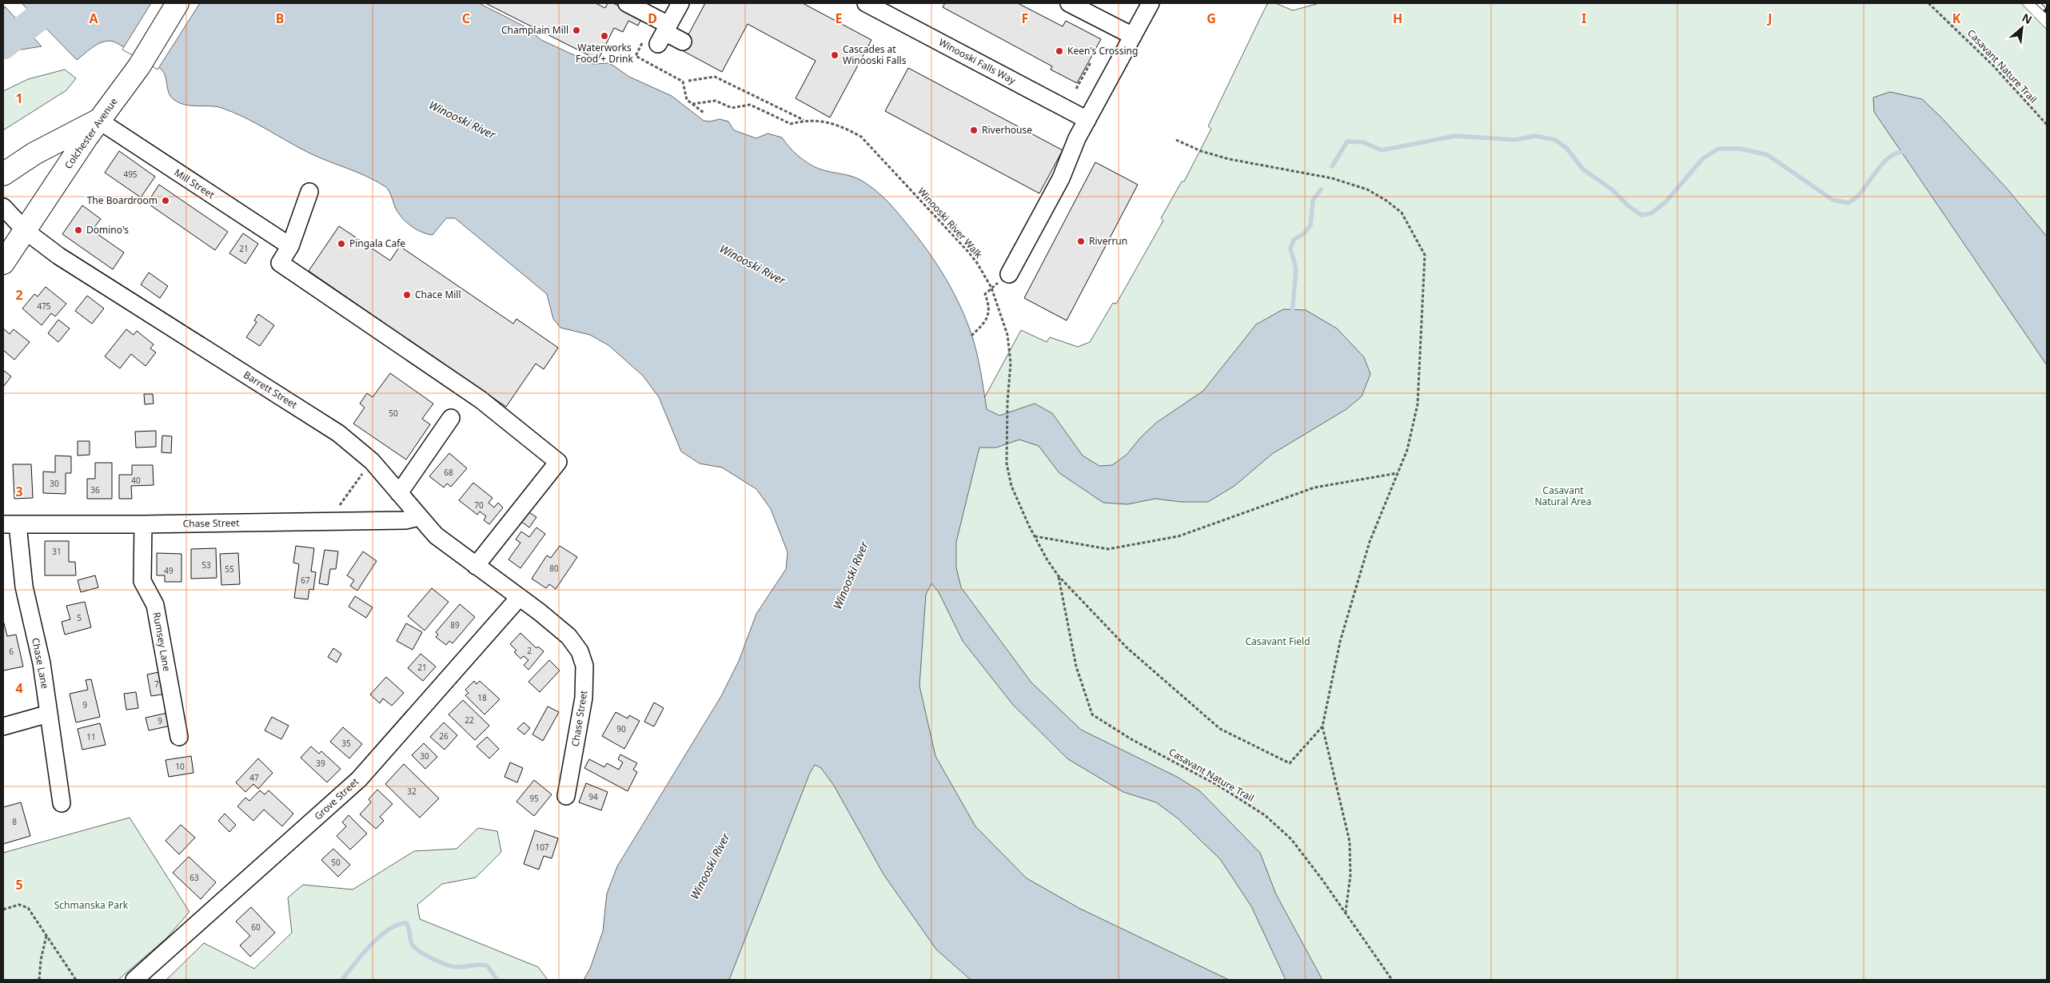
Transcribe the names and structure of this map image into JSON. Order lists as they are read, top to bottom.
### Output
{
  "streets": {
    "main road": ["Colchester Avenue"],
    "street": [
      "Winooski Falls Way",
      "Mill Street",
      "Barrett Street",
      "Chase Street",
      "Rumsey Lane",
      "Chase Lane",
      "Grove Street"
    ],
    "path": ["Casavant Nature Trail", "Winooski River Walk"]
  },
  "crossings": [
    ["Casavant Nature Trail", "Winooski River Walk"],
    ["Colchester Avenue", "Mill Street"],
    ["Colchester Avenue", "Barrett Street"],
    ["Barrett Street", "Chase Street"],
    ["Barrett Street", "Grove Street"],
    ["Chase Street", "Rumsey Lane"],
    ["Chase Street", "Chase Lane"],
    ["Chase Street", "Grove Street"]
  ],
  "water": ["Winooski River"],
  "parks": ["Casavant Natural Area", "Casavant Field", "Schmanska Park"],
  "places": [
    "Champlain Mill",
    "Waterworks Food + Drink",
    "Keen's Crossing",
    "Cascades at Winooski Falls",
    "Riverhouse",
    "The Boardroom",
    "Domino's",
    "Riverrun",
    "Pingala Cafe",
    "Chace Mill"
  ],
  "house_numbers": [
    "495",
    "21",
    "475",
    "50",
    "68",
    "40",
    "30",
    "36",
    "70",
    "31",
    "53",
    "80",
    "55",
    "49",
    "67",
    "5",
    "89",
    "2",
    "6",
    "21",
    "7",
    "18",
    "9",
    "22",
    "9",
    "90",
    "26",
    "11",
    "35",
    "30",
    "39",
    "10",
    "47",
    "32",
    "94",
    "95",
    "8",
    "107",
    "50",
    "63",
    "60"
  ],
  "north": "top right",
  "grid": {
    "columns": [
      "A",
      "B",
      "C",
      "D",
      "E",
      "F",
      "G",
      "H",
      "I",
      "J",
      "K"
    ],
    "rows": [
      "1",
      "2",
      "3",
      "4",
      "5"
    ]
  }
}
